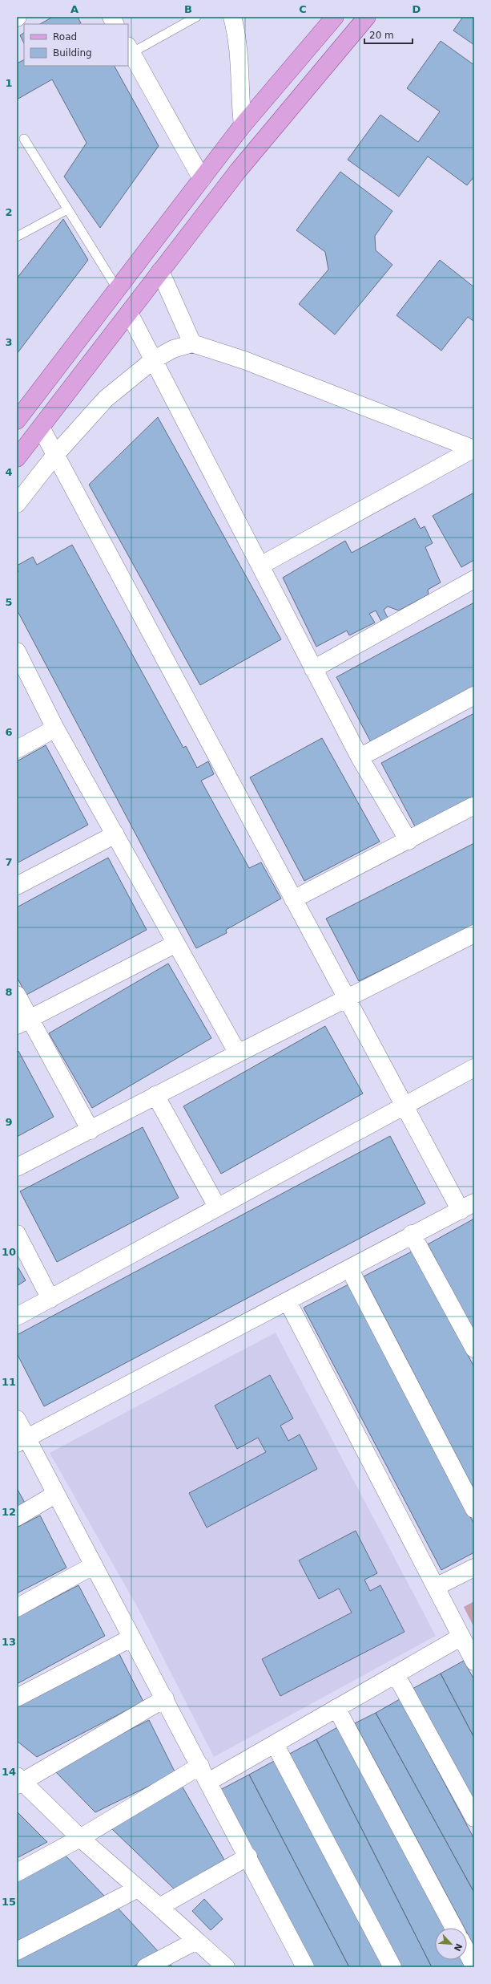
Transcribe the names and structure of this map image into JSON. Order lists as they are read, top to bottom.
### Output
{
  "legend": ["Road", "Building"],
  "scale_bar": "20 m",
  "north": "bottom right",
  "grid": {
    "columns": [
      "A",
      "B",
      "C",
      "D"
    ],
    "rows": [
      "1",
      "2",
      "3",
      "4",
      "5",
      "6",
      "7",
      "8",
      "9",
      "10",
      "11",
      "12",
      "13",
      "14",
      "15"
    ]
  }
}
